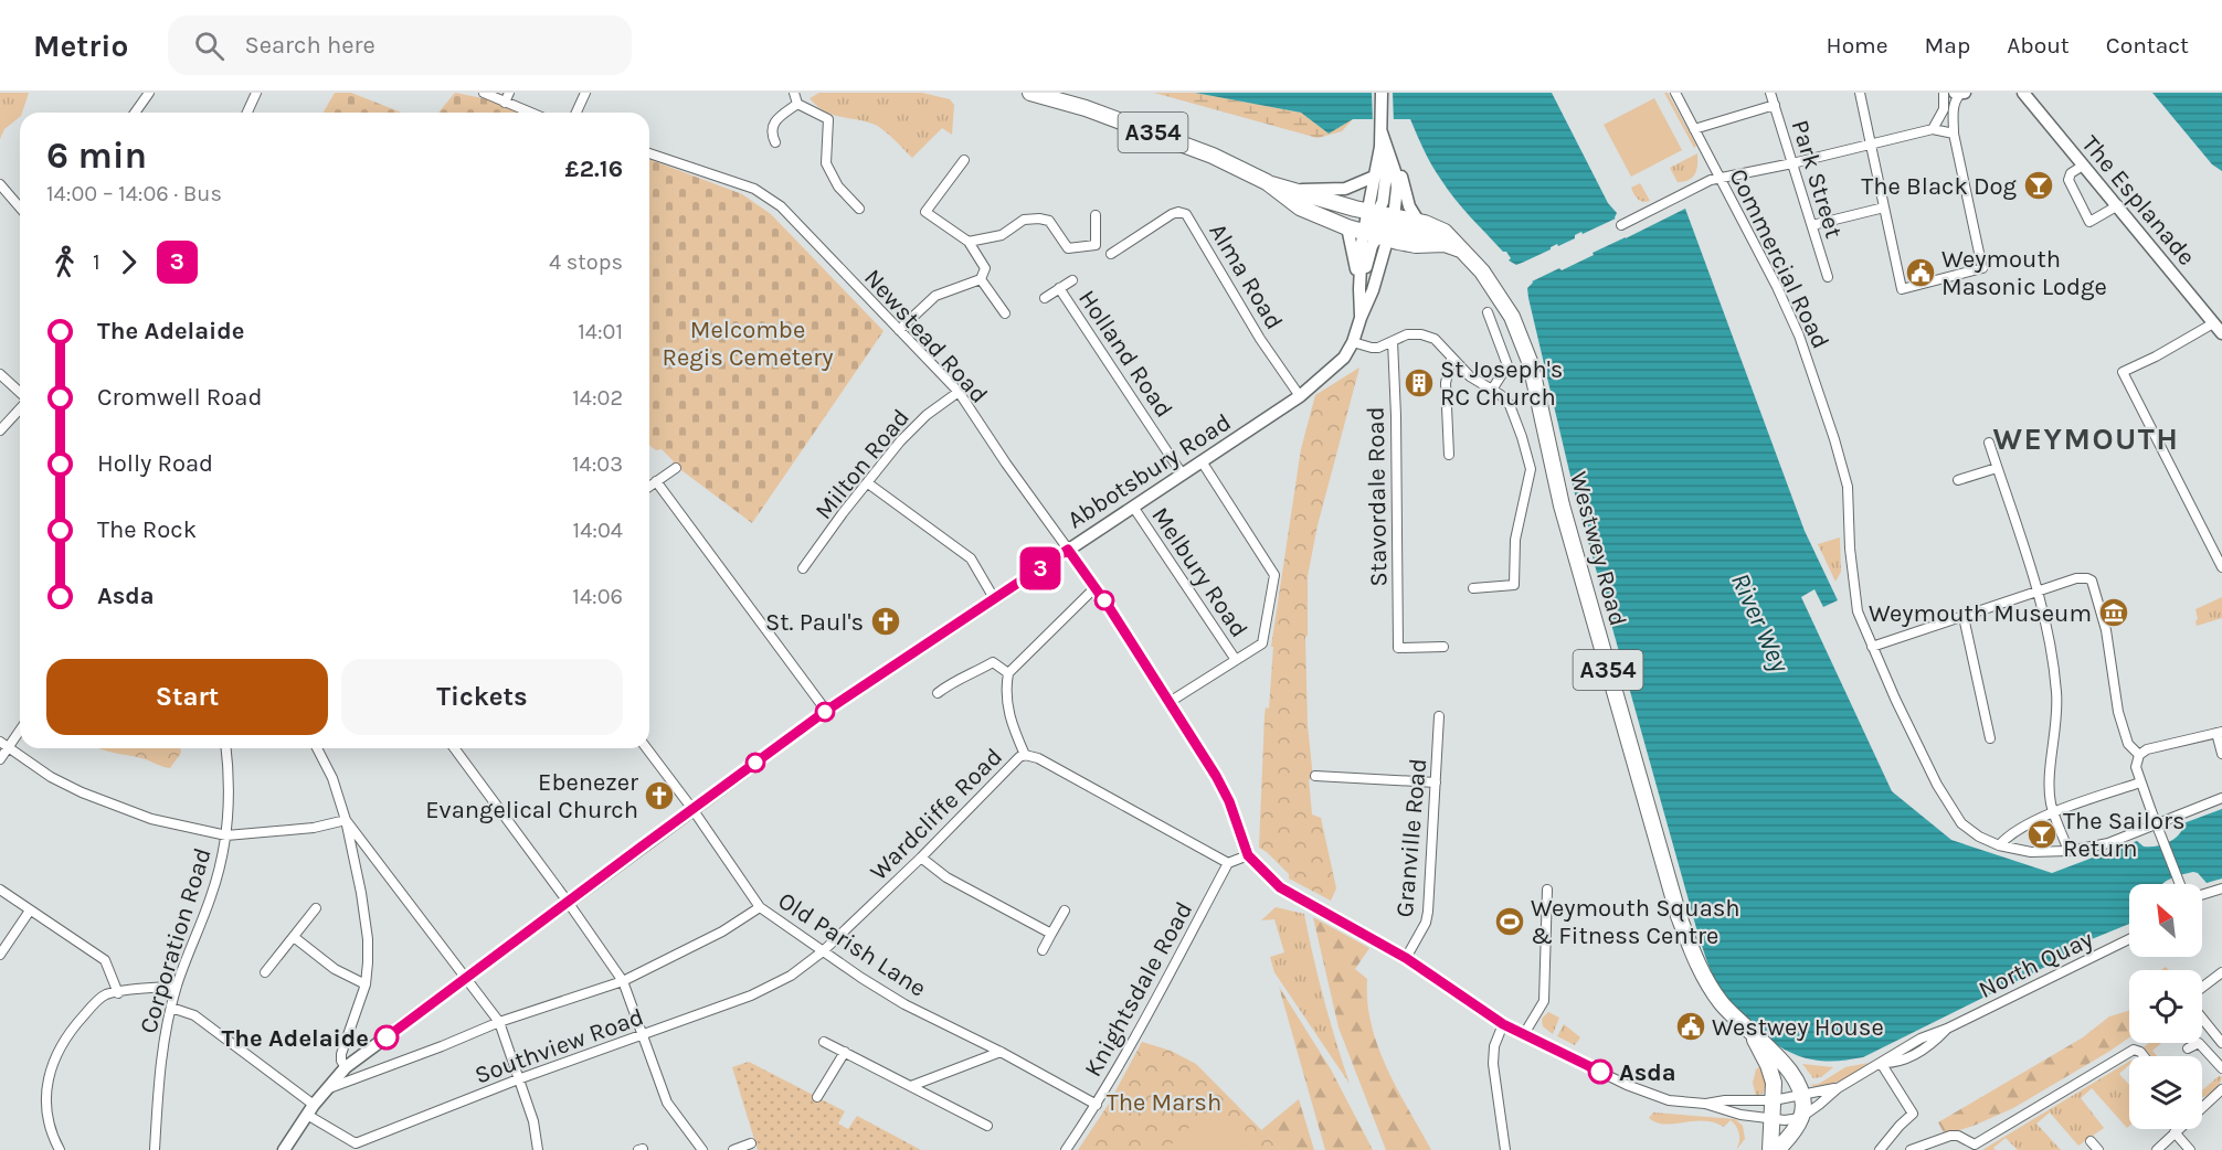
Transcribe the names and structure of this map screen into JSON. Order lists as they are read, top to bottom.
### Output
{
  "streets": {
    "highway": ["A354", "Westwey Road"],
    "street": [
      "Park Street",
      "The Esplanade",
      "Commercial Road",
      "Alma Road",
      "Newstead Road",
      "Holland Road",
      "Milton Road",
      "Abbotsbury Road",
      "Stavordale Road",
      "Melbury Road",
      "Wardcliffe Road",
      "Granville Road",
      "Corporation Road",
      "Old Parish Lane",
      "North Quay",
      "Knightsdale Road",
      "Southview Road"
    ]
  },
  "crossings": [
    ["A354", "Newstead Road"],
    ["A354", "Abbotsbury Road"],
    ["A354", "Westwey Road"],
    ["A354", "North Quay"],
    ["Alma Road", "Abbotsbury Road"],
    ["Newstead Road", "Milton Road"],
    ["Newstead Road", "Abbotsbury Road"],
    ["Newstead Road", "Westwey Road"],
    ["Newstead Road", "Granville Road"],
    ["Newstead Road", "North Quay"],
    ["Holland Road", "Abbotsbury Road"],
    ["Abbotsbury Road", "Westwey Road"],
    ["Abbotsbury Road", "Melbury Road"],
    ["Abbotsbury Road", "Old Parish Lane"],
    ["Abbotsbury Road", "Southview Road"],
    ["Westwey Road", "North Quay"],
    ["Wardcliffe Road", "Old Parish Lane"],
    ["Wardcliffe Road", "Knightsdale Road"],
    ["Wardcliffe Road", "Southview Road"],
    ["Old Parish Lane", "Knightsdale Road"],
    ["Old Parish Lane", "Southview Road"]
  ],
  "districts": ["WEYMOUTH"],
  "water": ["River Wey"],
  "parks": ["Melcombe Regis Cemetery", "The Marsh"],
  "places": {
    "bar": ["The Black Dog", "The Sailors Return"],
    "public building": ["Weymouth Masonic Lodge", "Westwey House"],
    "building": ["St Joseph's RC Church"],
    "museum": ["Weymouth Museum"],
    "church": ["St. Paul's", "Ebenezer Evangelical Church"],
    "sports": ["Weymouth Squash & Fitness Centre"],
    "other": ["The Adelaide", "Asda"]
  },
  "lines": ["bus line 3"],
  "north": "top left",
  "page": {
    "header": "Metrio",
    "search": "Search here",
    "nav": [
      "Home",
      "Map",
      "About",
      "Contact"
    ],
    "on_map": "3",
    "heading": ["6 min", "14:00 – 14:06 · Bus", "£2.16"],
    "legs": ["1", "3", "4 stops"],
    "list": [
      {
        "name": "The Adelaide",
        "value": "14:01"
      },
      {
        "name": "Cromwell Road",
        "value": "14:02"
      },
      {
        "name": "Holly Road",
        "value": "14:03"
      },
      {
        "name": "The Rock",
        "value": "14:04"
      },
      {
        "name": "Asda",
        "value": "14:06"
      }
    ],
    "buttons": ["Start", "Tickets"]
  }
}
